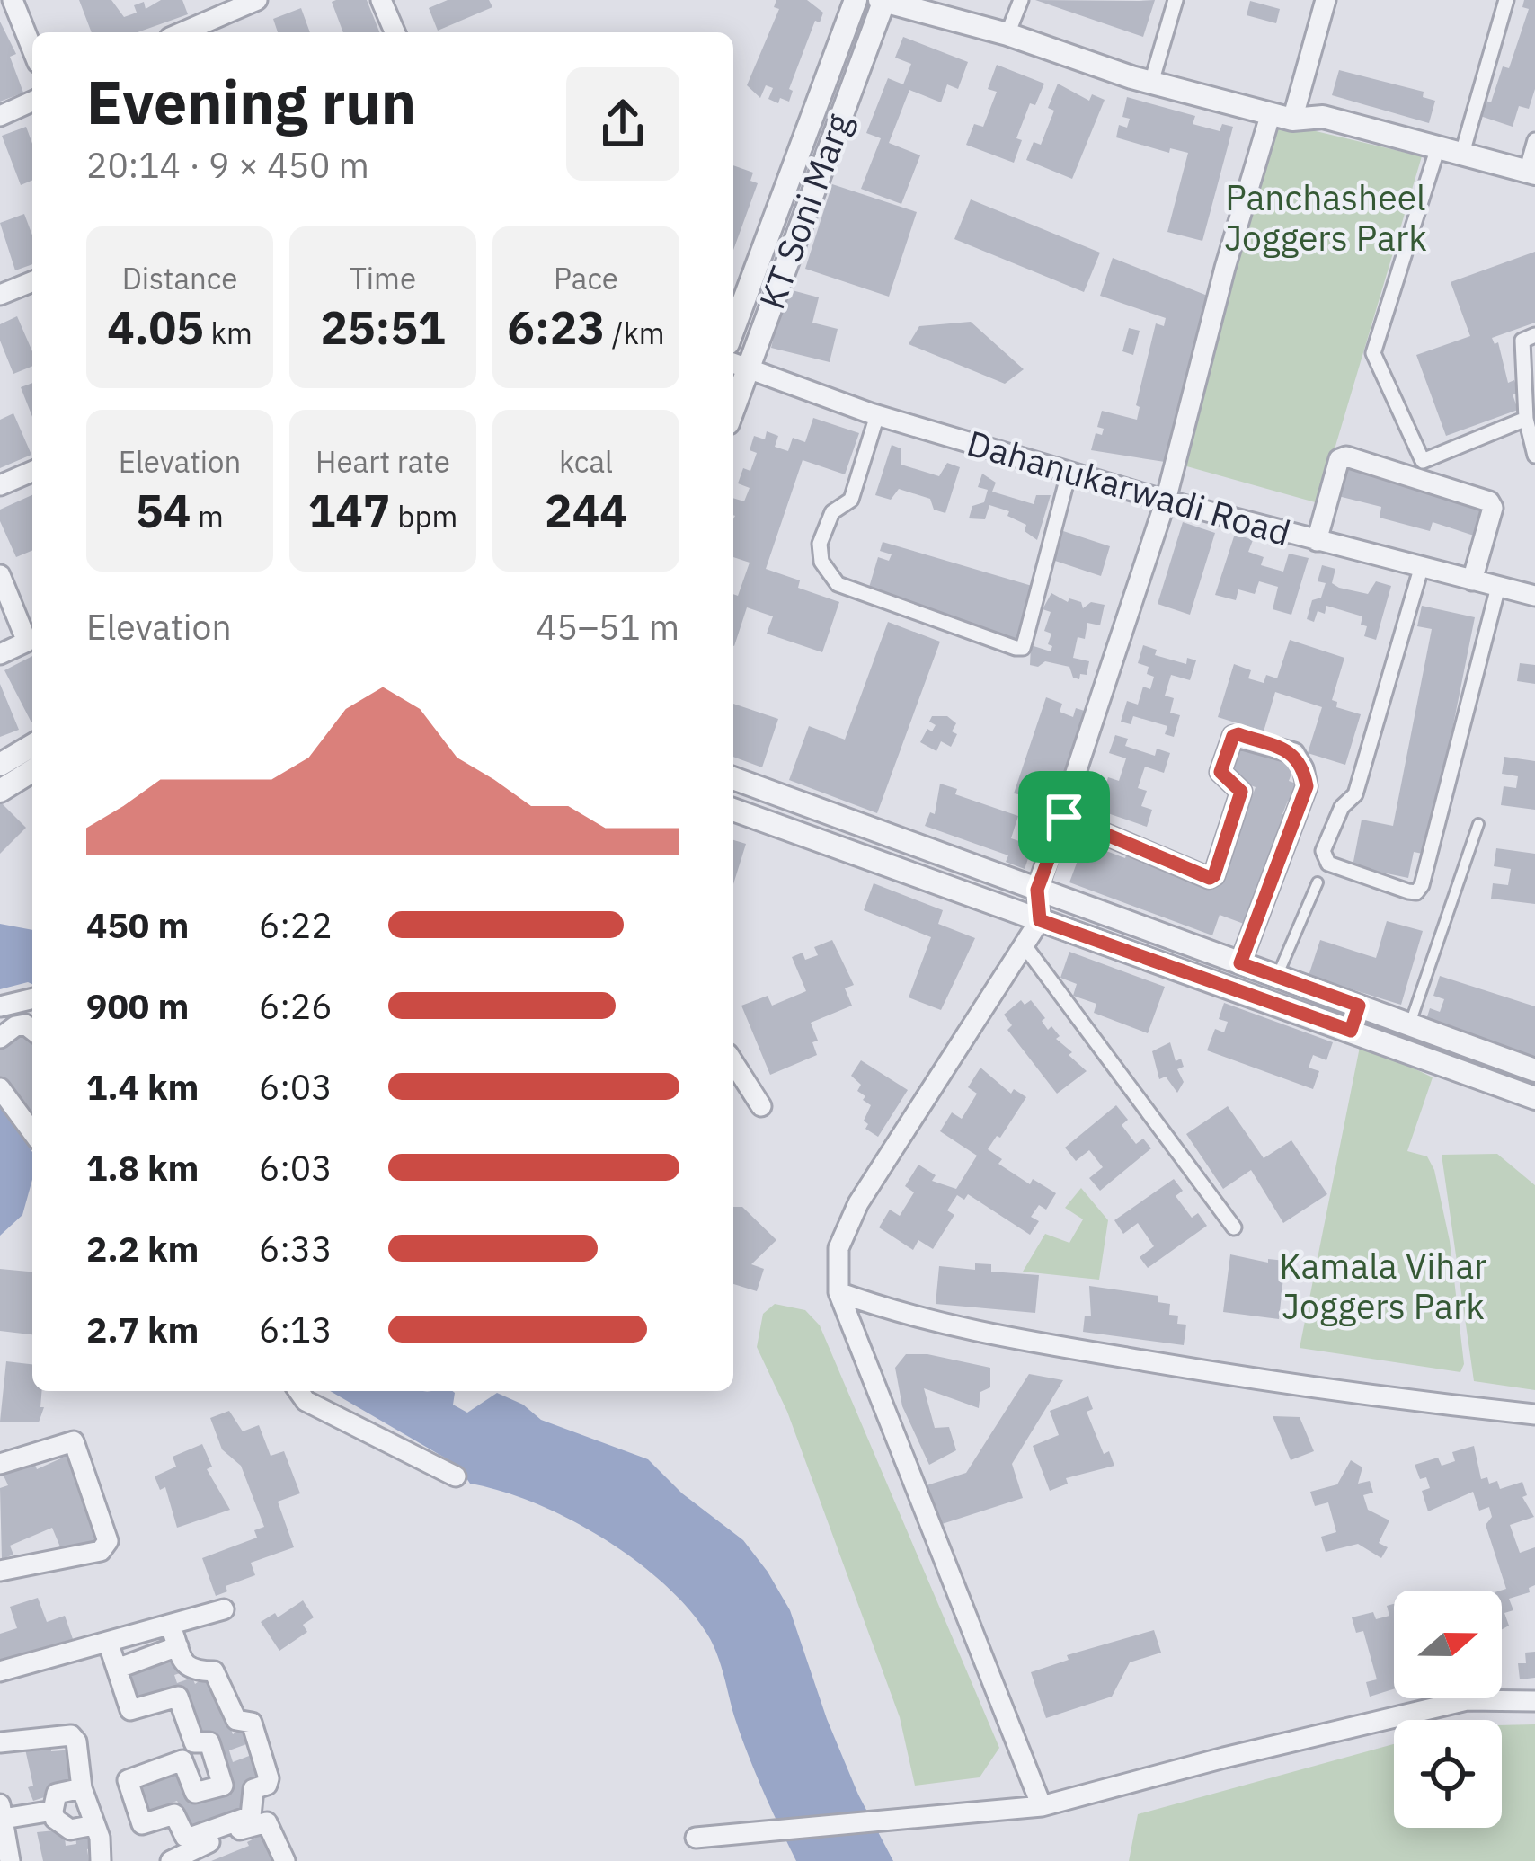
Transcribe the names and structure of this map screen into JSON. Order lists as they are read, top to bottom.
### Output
{
  "streets": {
    "street": ["KT Soni Marg", "Dahanukarwadi Road"]
  },
  "crossings": [
    ["KT Soni Marg", "Dahanukarwadi Road"]
  ],
  "parks": ["Panchasheel Joggers Park", "Kamala Vihar Joggers Park"],
  "north": "right",
  "page": {
    "heading": ["Evening run", "20:14 · 9 × 450 m"],
    "stats": [
      ["Distance", "4.05 km"],
      ["Time", "25:51"],
      ["Pace", "6:23 /km"],
      ["Elevation", "54 m"],
      ["Heart rate", "147 bpm"],
      ["kcal", "244"]
    ],
    "chart": ["Elevation", "45–51 m"],
    "list": [
      {
        "name": "450 m",
        "note": "6:22"
      },
      {
        "name": "900 m",
        "note": "6:26"
      },
      {
        "name": "1.4 km",
        "note": "6:03"
      },
      {
        "name": "1.8 km",
        "note": "6:03"
      },
      {
        "name": "2.2 km",
        "note": "6:33"
      },
      {
        "name": "2.7 km",
        "note": "6:13"
      }
    ]
  }
}
